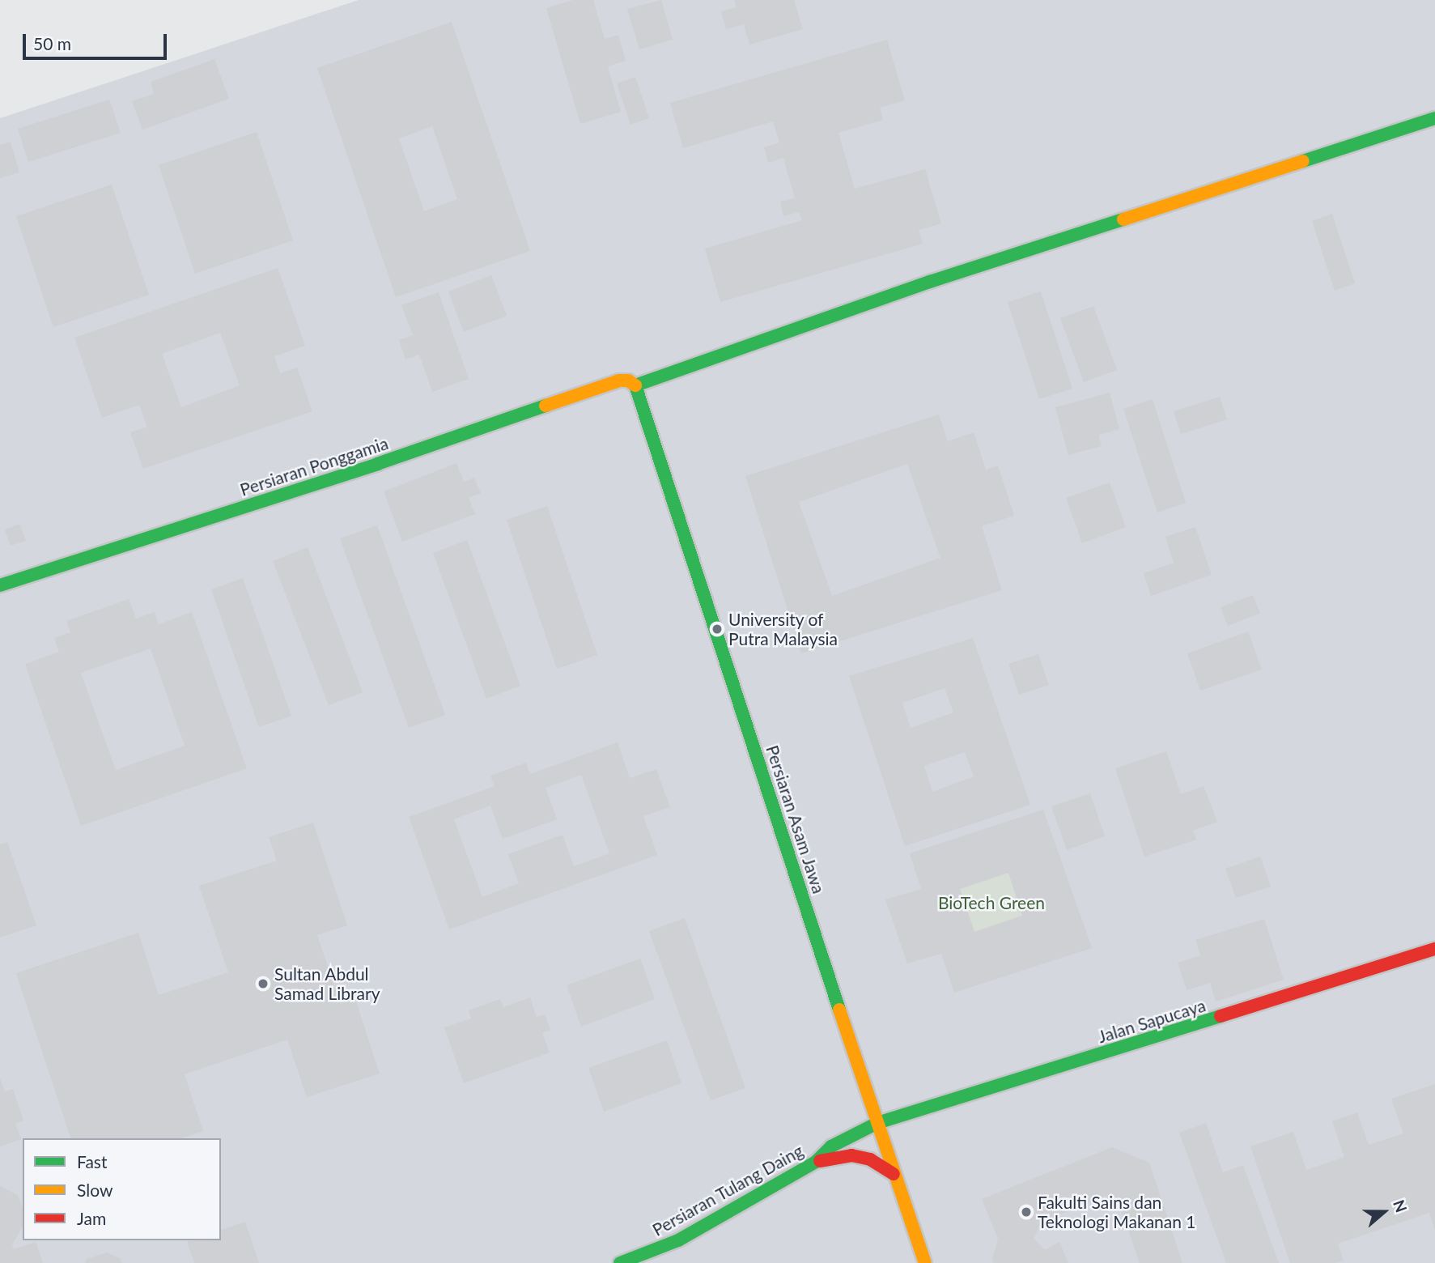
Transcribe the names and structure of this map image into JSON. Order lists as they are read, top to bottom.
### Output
{
  "streets": {
    "street": [
      "Persiaran Ponggamia",
      "Persiaran Asam Jawa",
      "Jalan Sapucaya",
      "Persiaran Tulang Daing"
    ]
  },
  "crossings": [
    ["Persiaran Ponggamia", "Persiaran Asam Jawa"],
    ["Persiaran Asam Jawa", "Jalan Sapucaya"],
    ["Persiaran Asam Jawa", "Persiaran Tulang Daing"],
    ["Jalan Sapucaya", "Persiaran Tulang Daing"]
  ],
  "parks": ["BioTech Green"],
  "places": ["University of Putra Malaysia", "Sultan Abdul Samad Library", "Fakulti Sains dan Teknologi Makanan 1"],
  "legend": ["Fast", "Slow", "Jam"],
  "scale_bar": "50 m",
  "north": "right"
}
